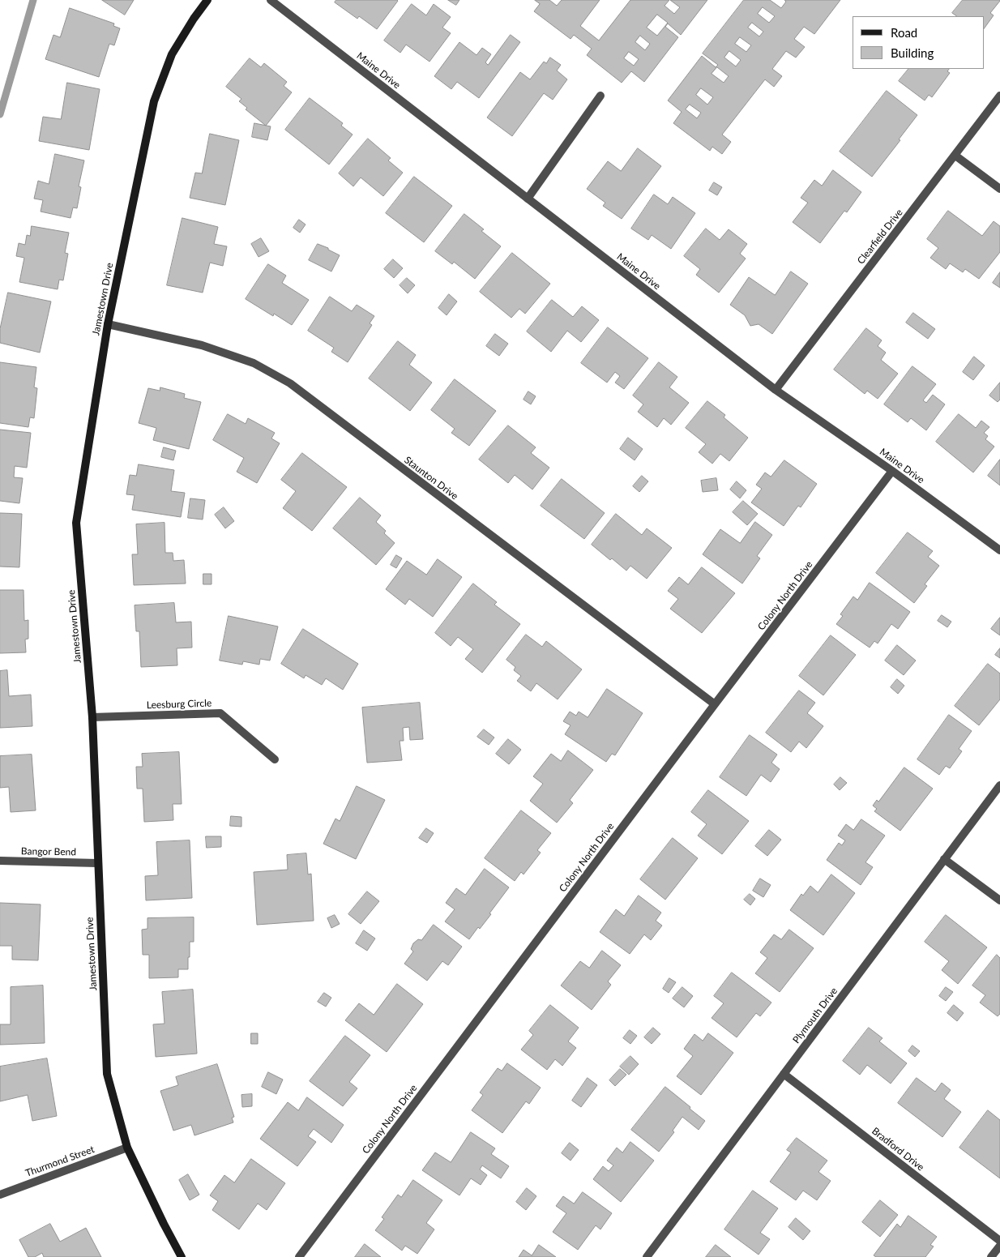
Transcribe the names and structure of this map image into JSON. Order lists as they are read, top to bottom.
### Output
{
  "streets": {
    "street": [
      "Maine Drive",
      "Clearfield Drive",
      "Jamestown Drive",
      "Staunton Drive",
      "Colony North Drive",
      "Leesburg Circle",
      "Bangor Bend",
      "Plymouth Drive",
      "Bradford Drive",
      "Thurmond Street"
    ]
  },
  "crossings": [
    ["Maine Drive", "Clearfield Drive"],
    ["Maine Drive", "Colony North Drive"],
    ["Jamestown Drive", "Staunton Drive"],
    ["Jamestown Drive", "Leesburg Circle"],
    ["Jamestown Drive", "Bangor Bend"],
    ["Jamestown Drive", "Thurmond Street"],
    ["Staunton Drive", "Colony North Drive"],
    ["Plymouth Drive", "Bradford Drive"]
  ],
  "legend": ["Road", "Building"]
}
